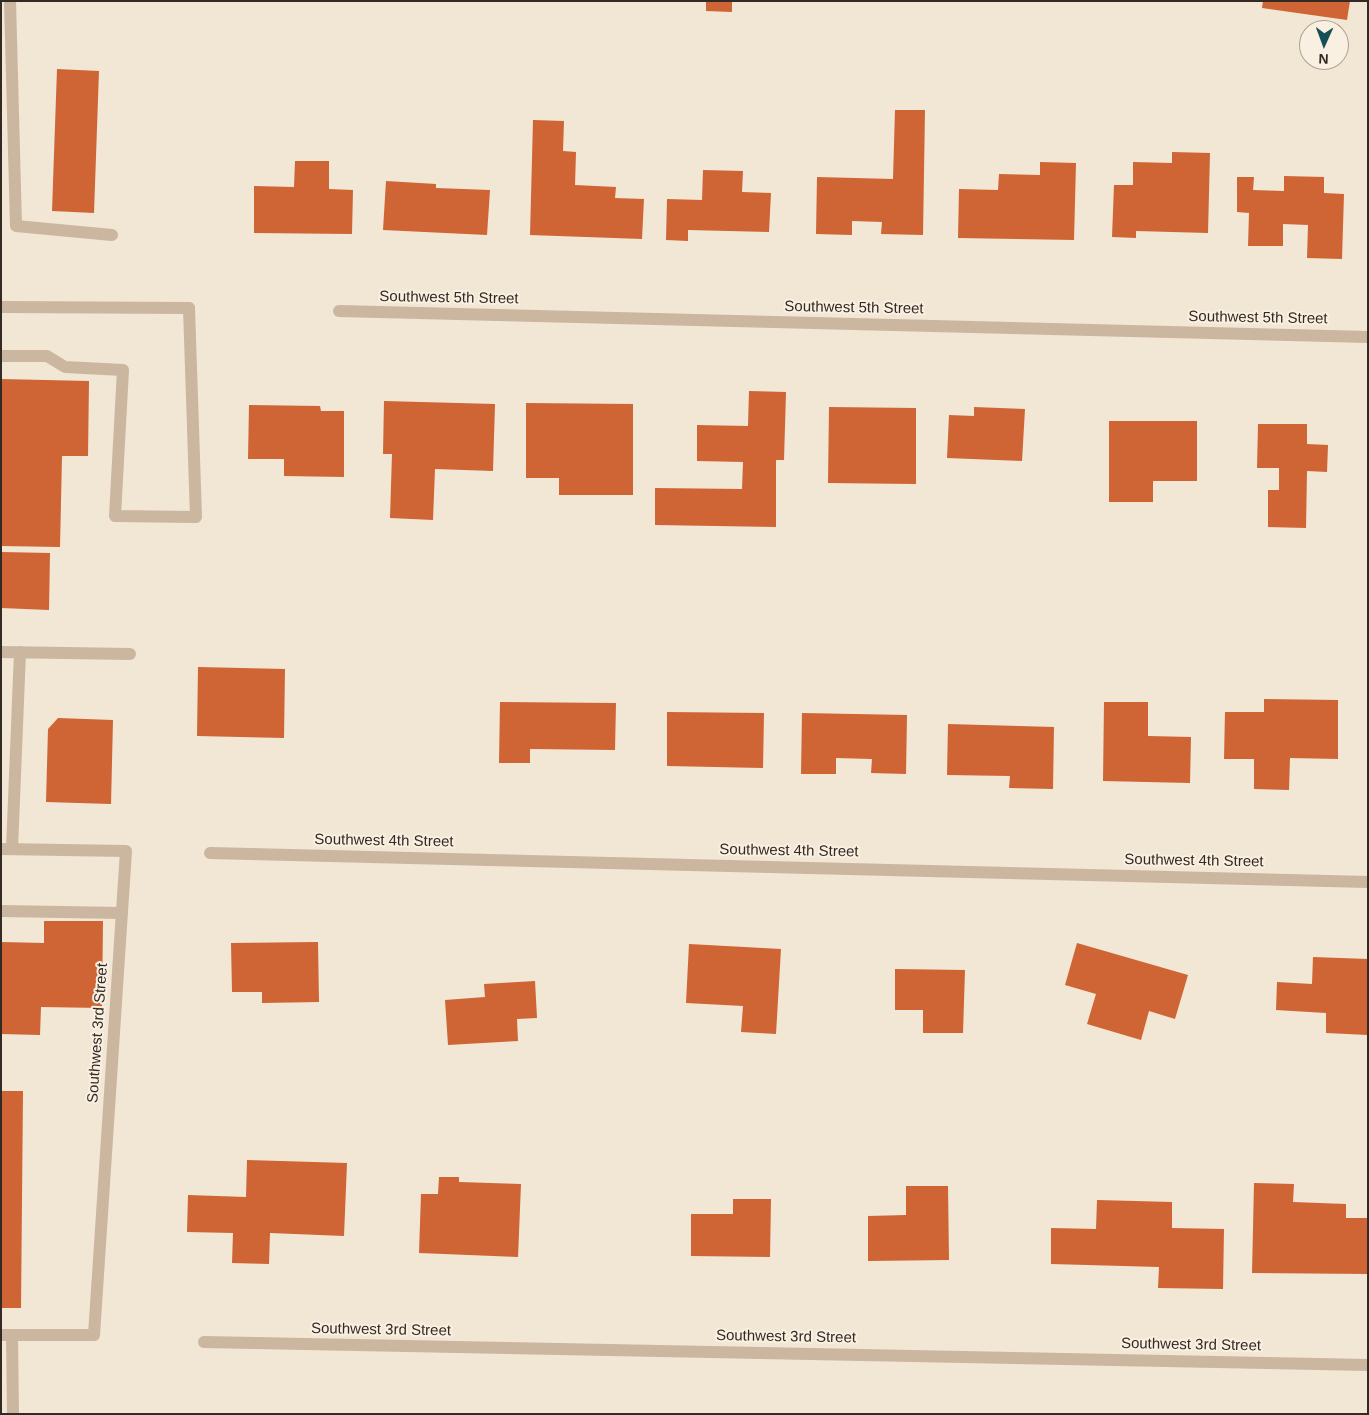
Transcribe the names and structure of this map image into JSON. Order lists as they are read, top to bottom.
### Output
{
  "streets": {
    "street": ["Southwest 5th Street", "Southwest 4th Street", "Southwest 3rd Street"]
  },
  "north": "bottom"
}
